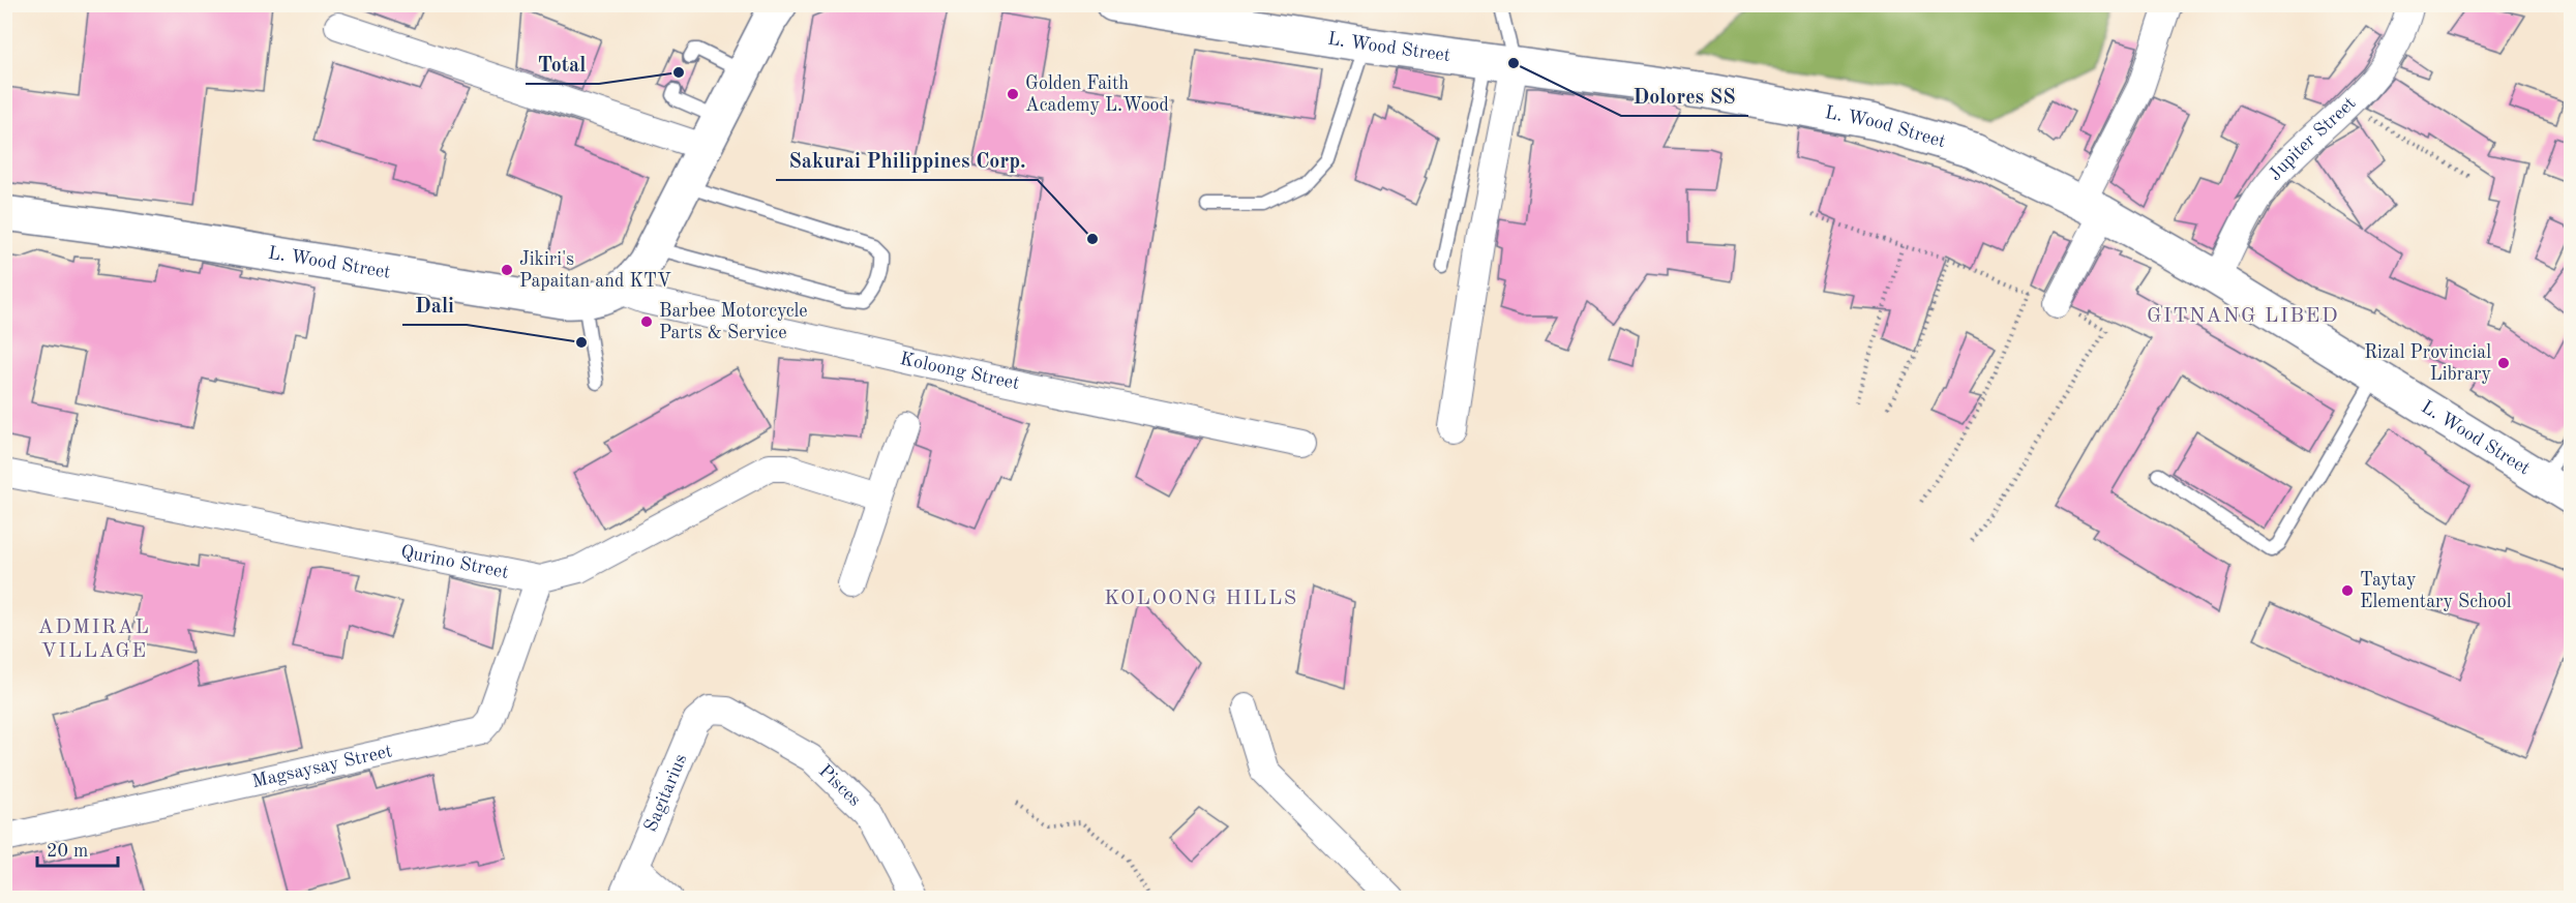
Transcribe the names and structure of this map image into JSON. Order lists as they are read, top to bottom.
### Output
{
  "streets": {
    "main road": ["L. Wood Street"],
    "street": [
      "Jupiter Street",
      "Koloong Street",
      "Qurino Street",
      "Magsaysay Street",
      "Pisces",
      "Sagitarius"
    ]
  },
  "crossings": [
    ["L. Wood Street", "Jupiter Street"],
    ["L. Wood Street", "Koloong Street"],
    ["Qurino Street", "Magsaysay Street"],
    ["Pisces", "Sagitarius"]
  ],
  "districts": ["GITNANG LIBED", "KOLOONG HILLS", "ADMIRAL VILLAGE"],
  "places": [
    "Dolores SS",
    "Total",
    "Golden Faith Academy L.Wood",
    "Sakurai Philippines Corp.",
    "Jikiri's Papaitan and KTV",
    "Barbee Motorcycle Parts & Service",
    "Dali",
    "Rizal Provincial Library",
    "Taytay Elementary School"
  ],
  "scale_bar": "20 m"
}
